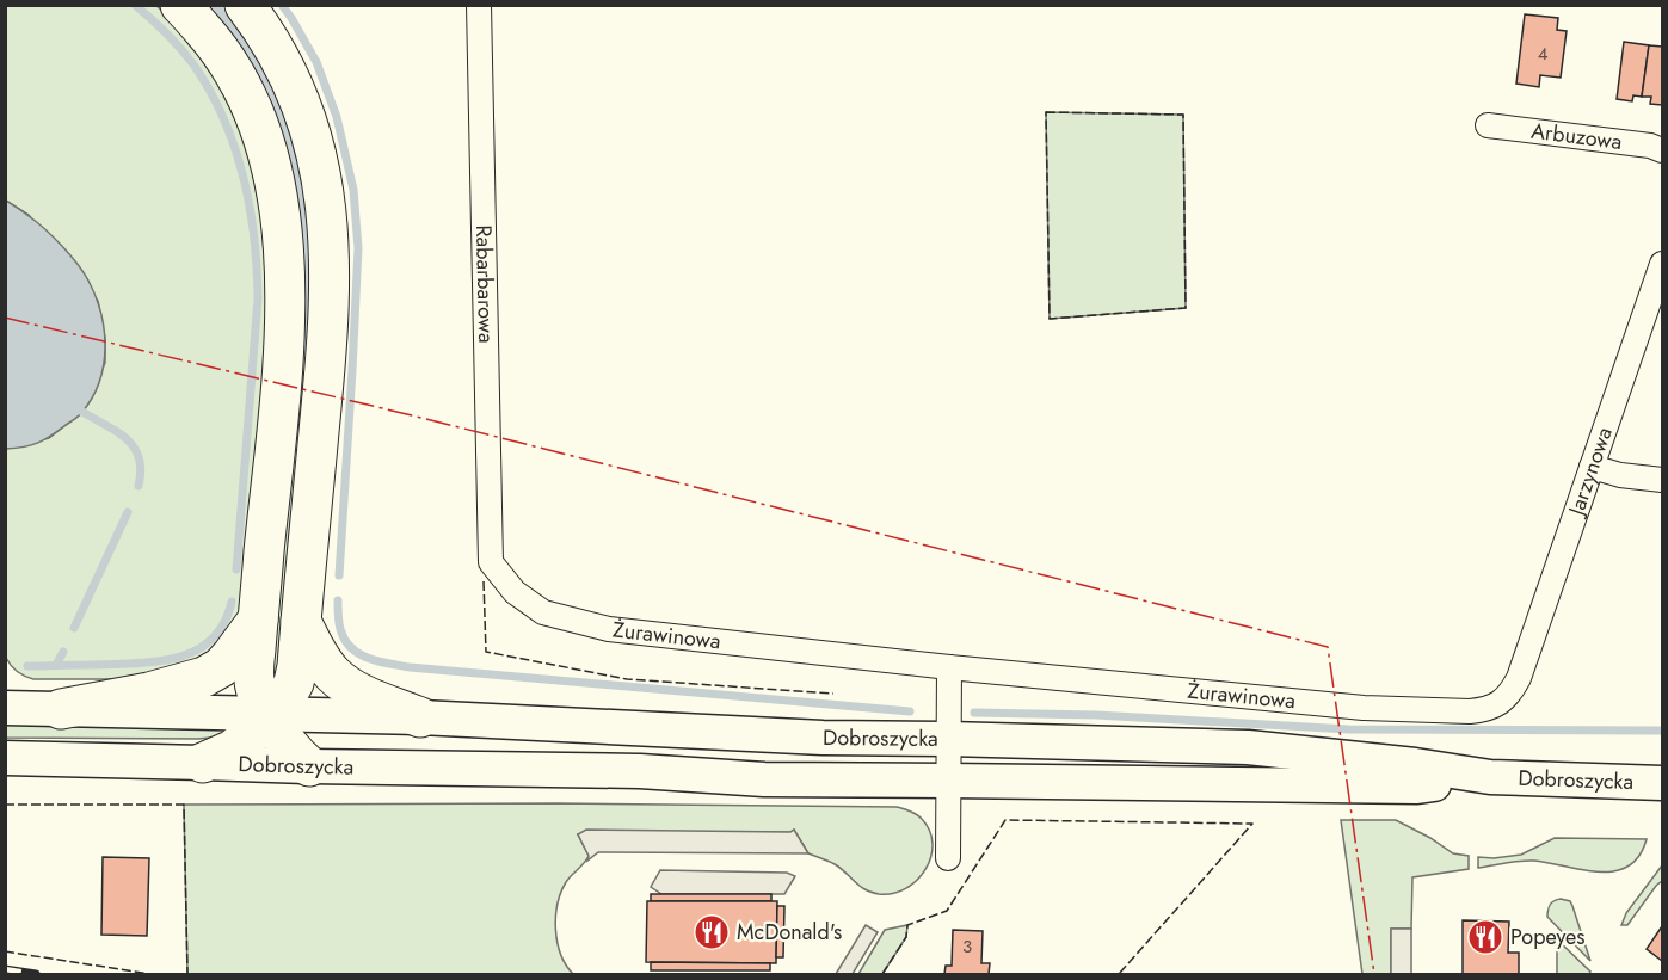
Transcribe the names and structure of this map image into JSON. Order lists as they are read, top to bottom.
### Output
{
  "streets": {
    "main road": ["Dobroszycka"],
    "street": [
      "Arbuzowa",
      "Rabarbarowa",
      "Jarzynowa",
      "Żurawinowa"
    ]
  },
  "crossings": [
    ["Rabarbarowa", "Żurawinowa"],
    ["Jarzynowa", "Żurawinowa"]
  ],
  "places": {
    "restaurant": ["McDonald's", "Popeyes"]
  },
  "house_numbers": ["4", "3"]
}
